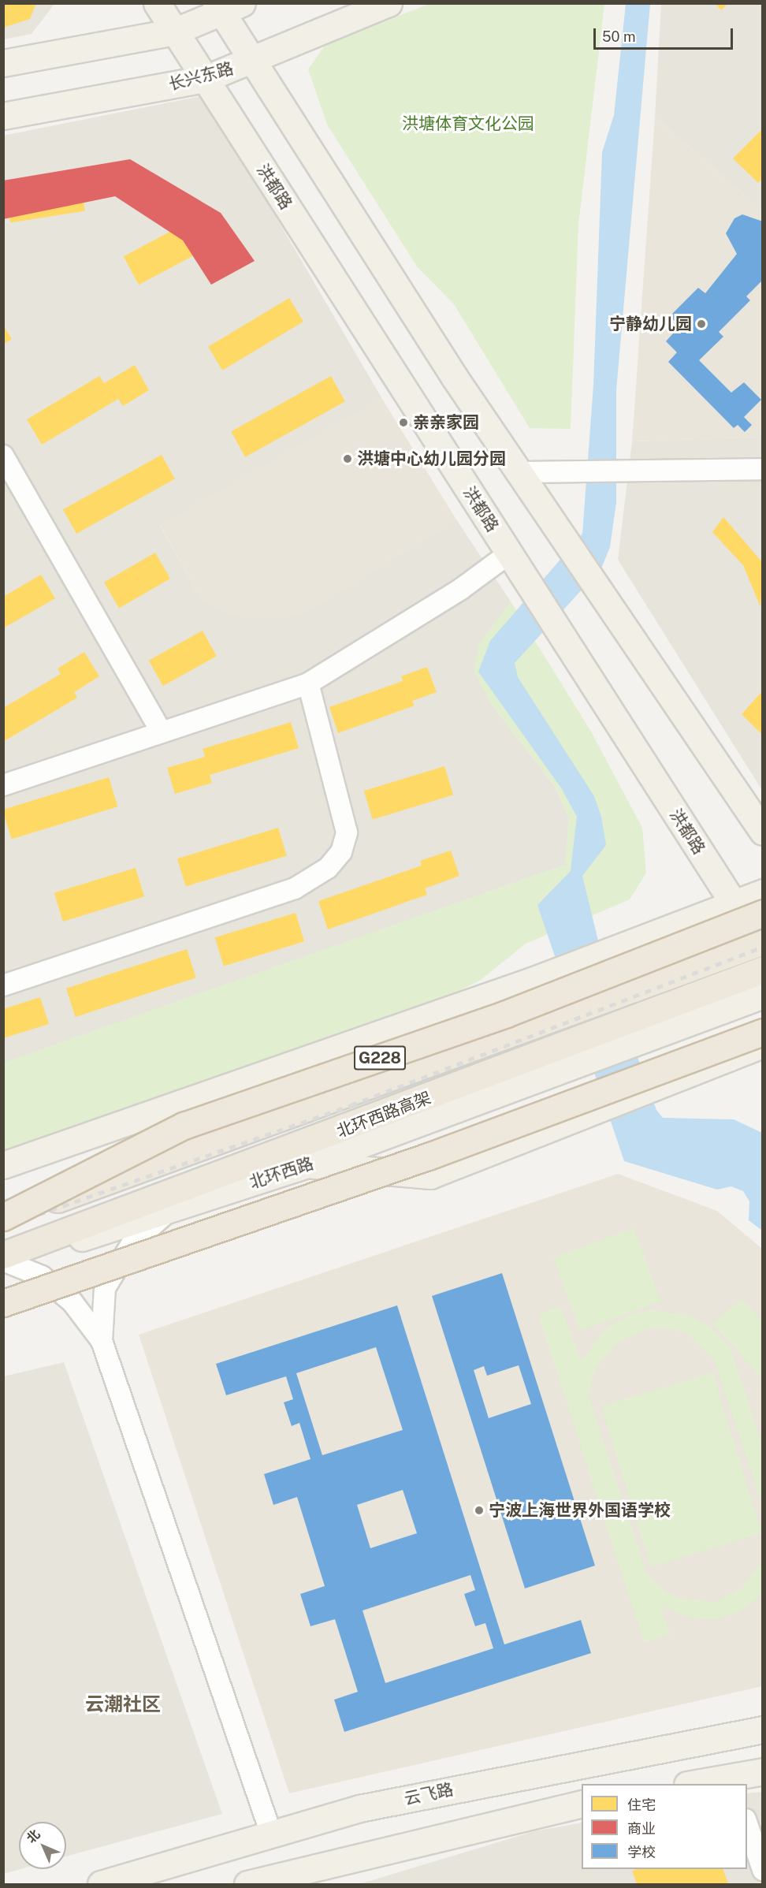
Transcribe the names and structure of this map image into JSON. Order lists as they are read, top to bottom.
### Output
{
  "streets": {
    "highway": ["G228", "北环西路高架"],
    "main road": [
      "长兴东路",
      "洪都路",
      "北环西路",
      "云飞路"
    ]
  },
  "crossings": [
    ["长兴东路", "洪都路"],
    ["洪都路", "北环西路高架"],
    ["G228", "北环西路高架"]
  ],
  "districts": ["云潮社区"],
  "parks": ["洪塘体育文化公园"],
  "places": [
    "宁静幼儿园",
    "亲亲家园",
    "洪塘中心幼儿园分园",
    "宁波上海世界外国语学校"
  ],
  "legend": ["住宅", "商业", "学校"],
  "scale_bar": "50 m",
  "north": "top left"
}
